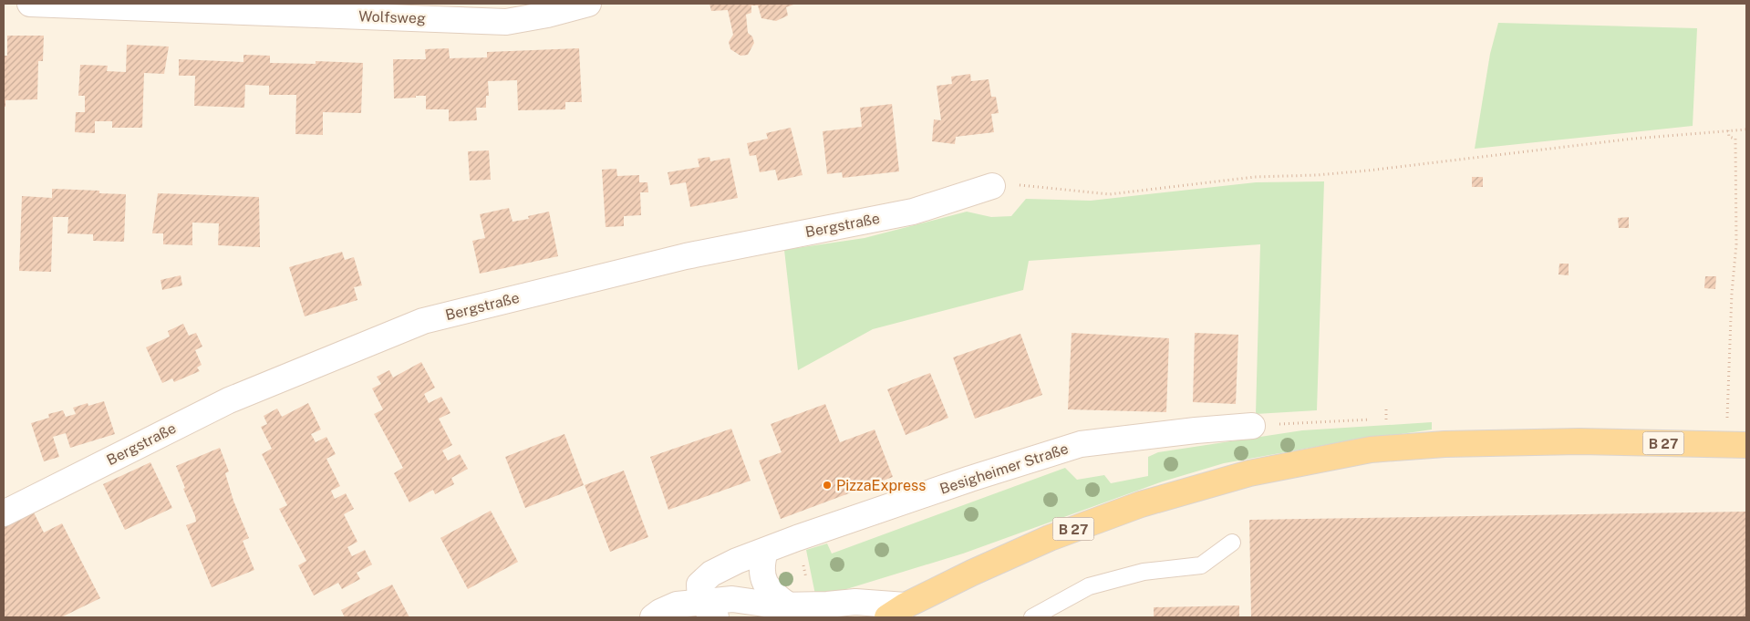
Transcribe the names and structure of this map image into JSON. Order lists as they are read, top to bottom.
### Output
{
  "streets": {
    "main road": ["B 27"],
    "street": ["Wolfsweg", "Bergstraße", "Besigheimer Straße"]
  },
  "places": ["PizzaExpress"]
}
